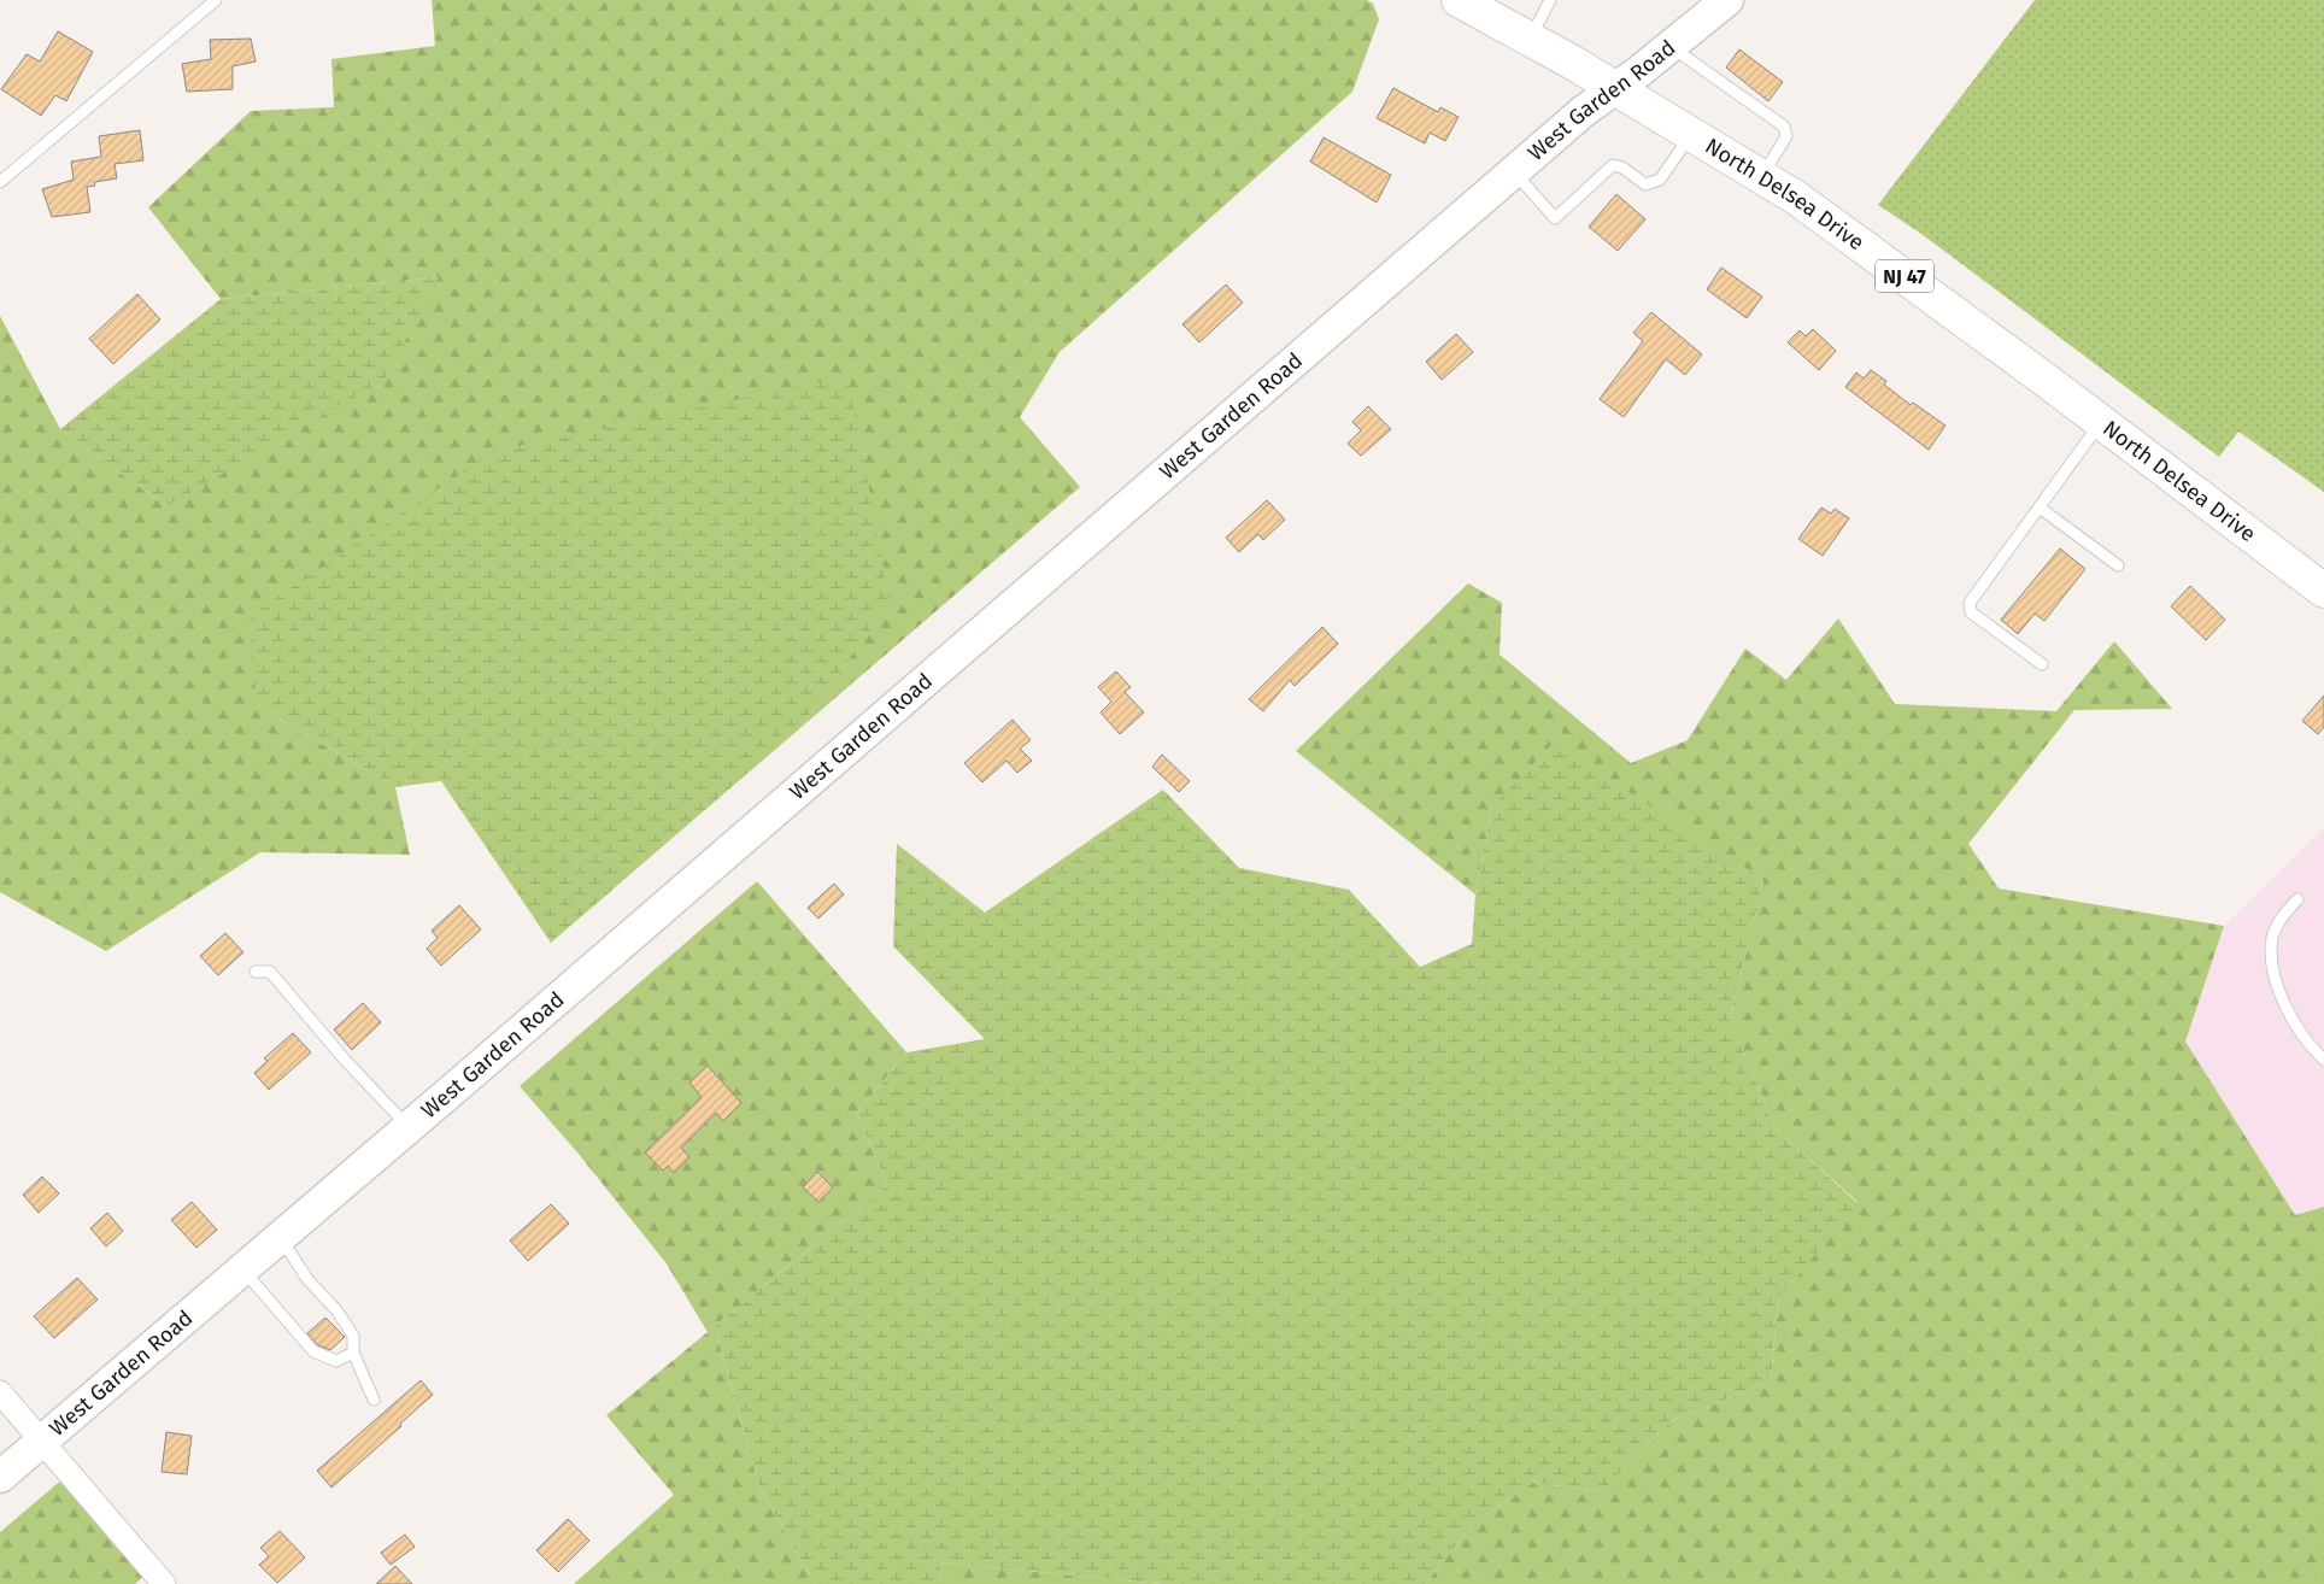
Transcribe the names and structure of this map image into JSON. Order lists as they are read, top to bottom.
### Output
{
  "streets": {
    "main road": ["West Garden Road", "North Delsea Drive", "NJ 47"]
  },
  "crossings": [
    ["West Garden Road", "North Delsea Drive"]
  ]
}
